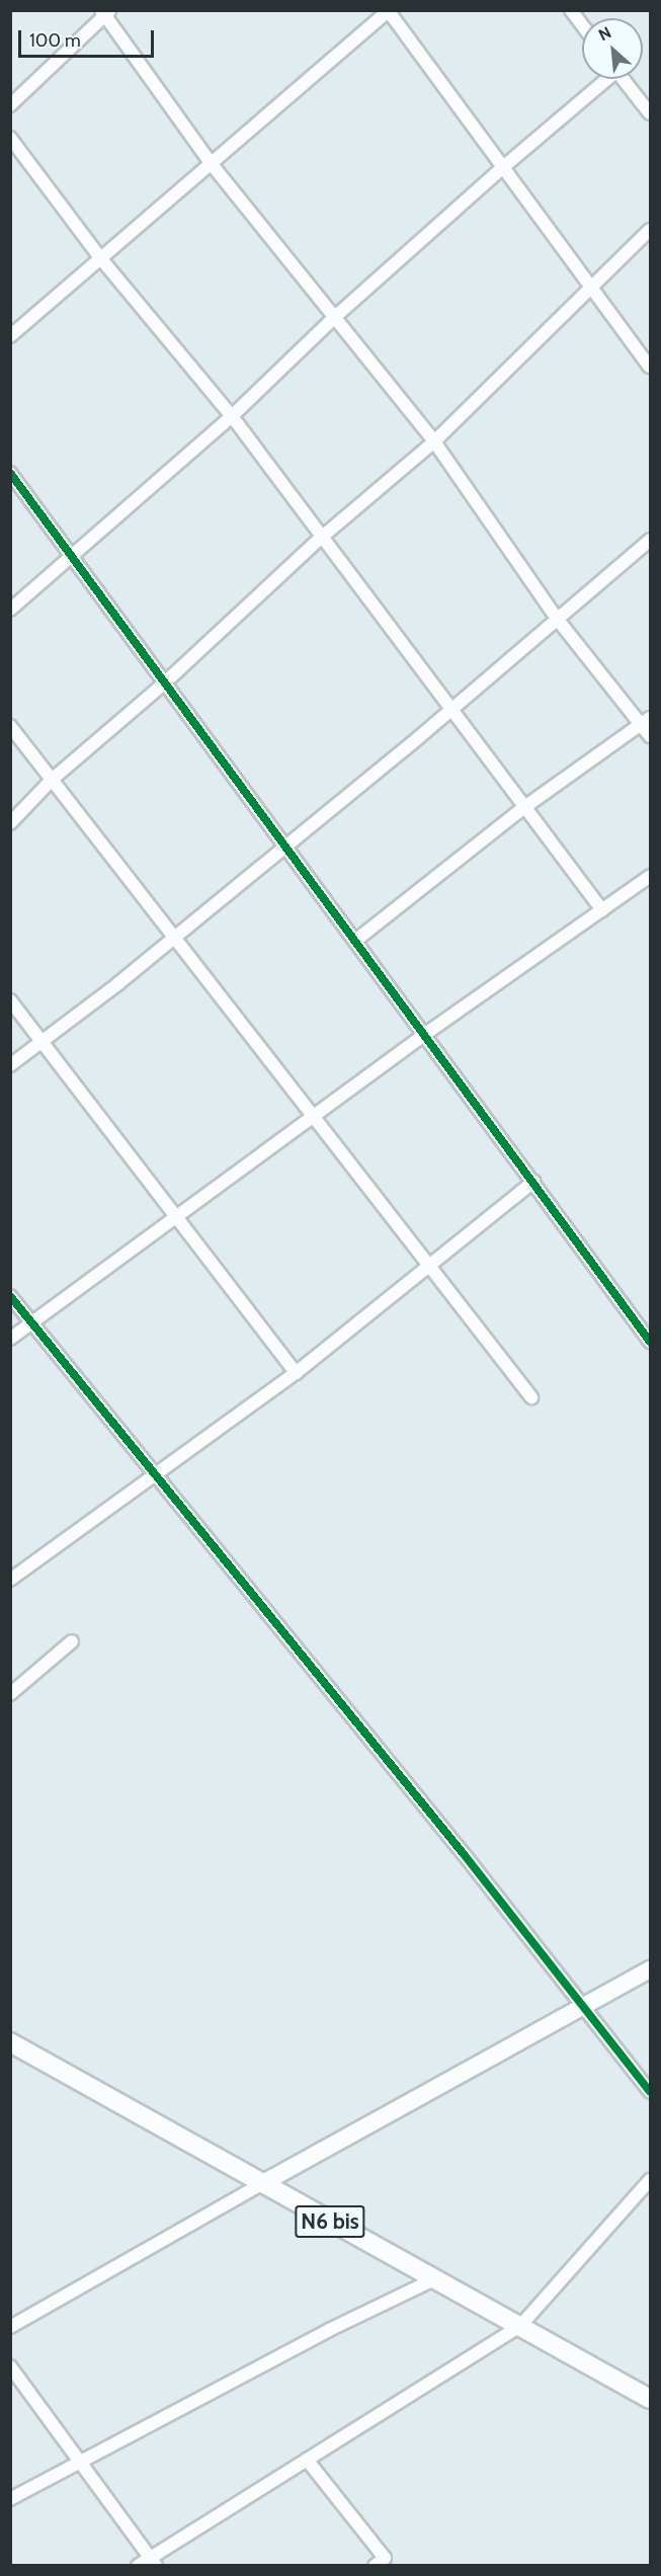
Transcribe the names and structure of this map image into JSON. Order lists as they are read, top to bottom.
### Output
{
  "streets": {
    "highway": ["N6 bis"]
  },
  "scale_bar": "100 m",
  "north": "top left"
}
